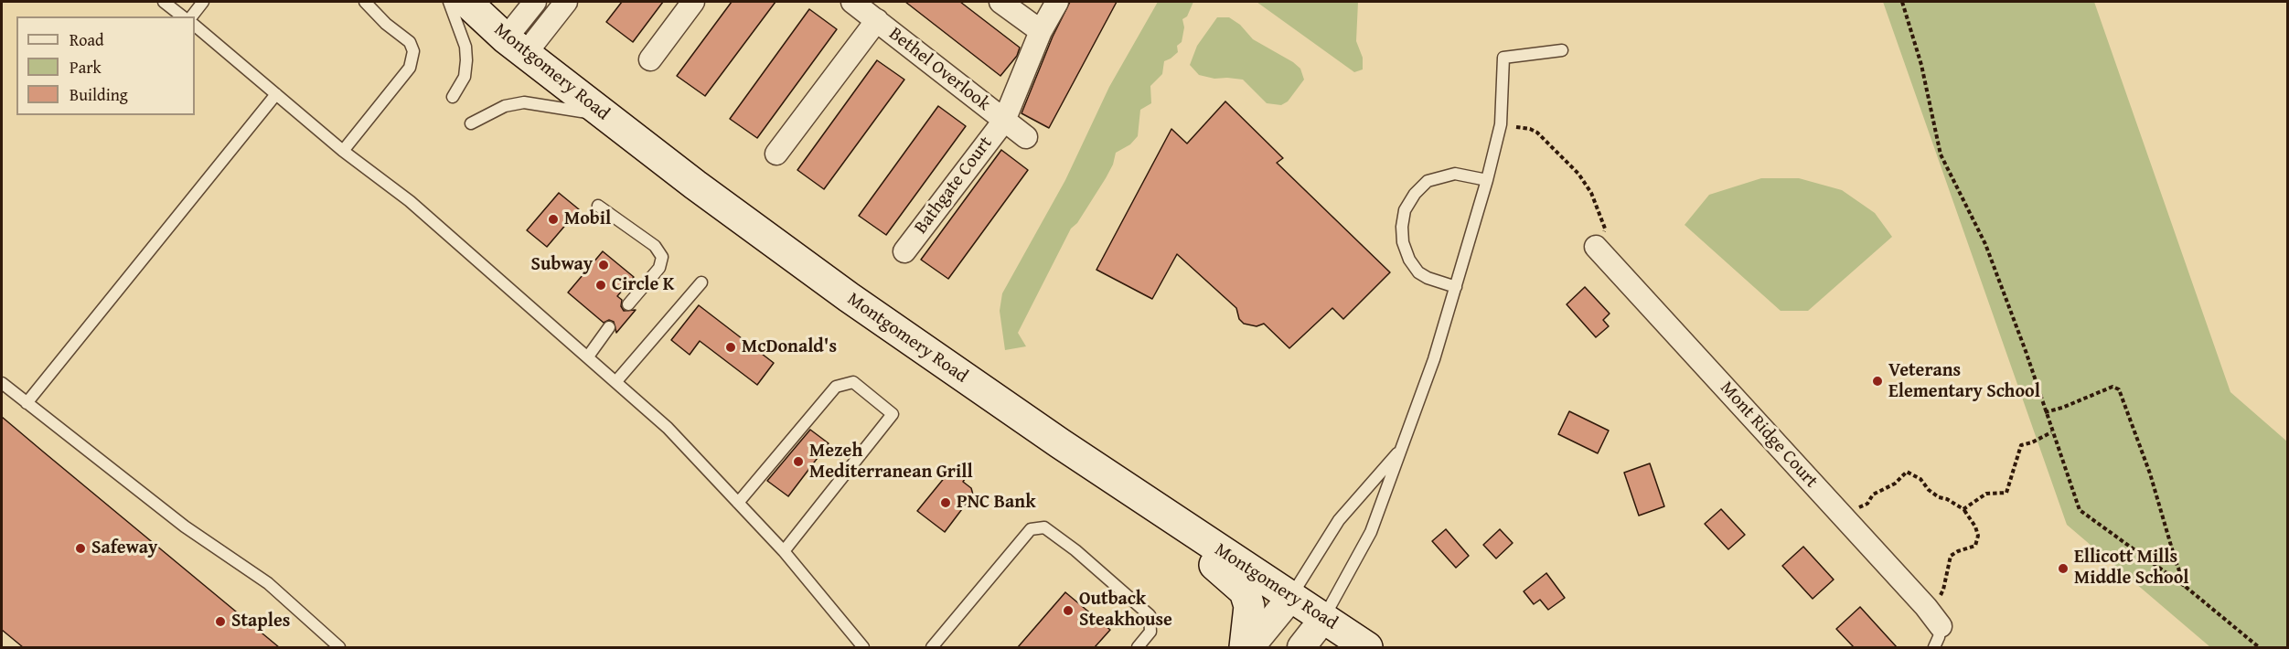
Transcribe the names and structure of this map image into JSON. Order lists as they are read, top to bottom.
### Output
{
  "streets": {
    "main road": ["Montgomery Road"],
    "street": ["Bethel Overlook", "Bathgate Court", "Mont Ridge Court"]
  },
  "crossings": [
    ["Bethel Overlook", "Bathgate Court"]
  ],
  "places": [
    "Mobil",
    "Subway",
    "Circle K",
    "McDonald's",
    "Veterans Elementary School",
    "Mezeh Mediterranean Grill",
    "PNC Bank",
    "Safeway",
    "Ellicott Mills Middle School",
    "Outback Steakhouse",
    "Staples"
  ],
  "legend": ["Road", "Park", "Building"]
}
